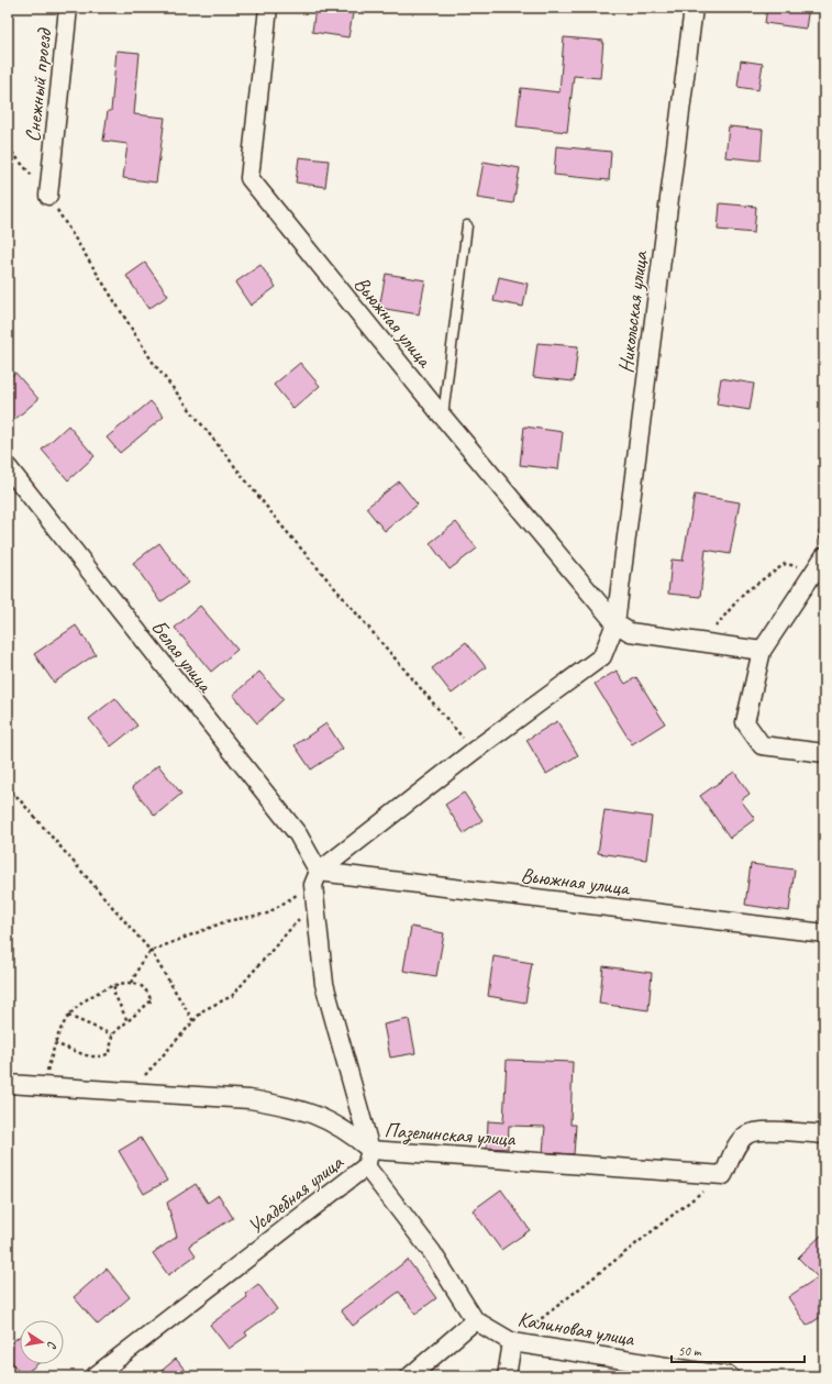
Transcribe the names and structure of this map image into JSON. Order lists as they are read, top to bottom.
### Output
{
  "streets": {
    "street": [
      "Снежный проезд",
      "Никольская улица",
      "Вьюжная улица",
      "Белая улица",
      "Пазелинская улица",
      "Усадебная улица",
      "Калиновая улица"
    ]
  },
  "crossings": [
    ["Никольская улица", "Вьюжная улица"],
    ["Никольская улица", "Белая улица"],
    ["Никольская улица", "Усадебная улица"],
    ["Вьюжная улица", "Белая улица"],
    ["Вьюжная улица", "Усадебная улица"],
    ["Белая улица", "Усадебная улица"],
    ["Пазелинская улица", "Усадебная улица"],
    ["Пазелинская улица", "Калиновая улица"],
    ["Усадебная улица", "Калиновая улица"]
  ],
  "scale_bar": "50 m",
  "north": "right"
}
